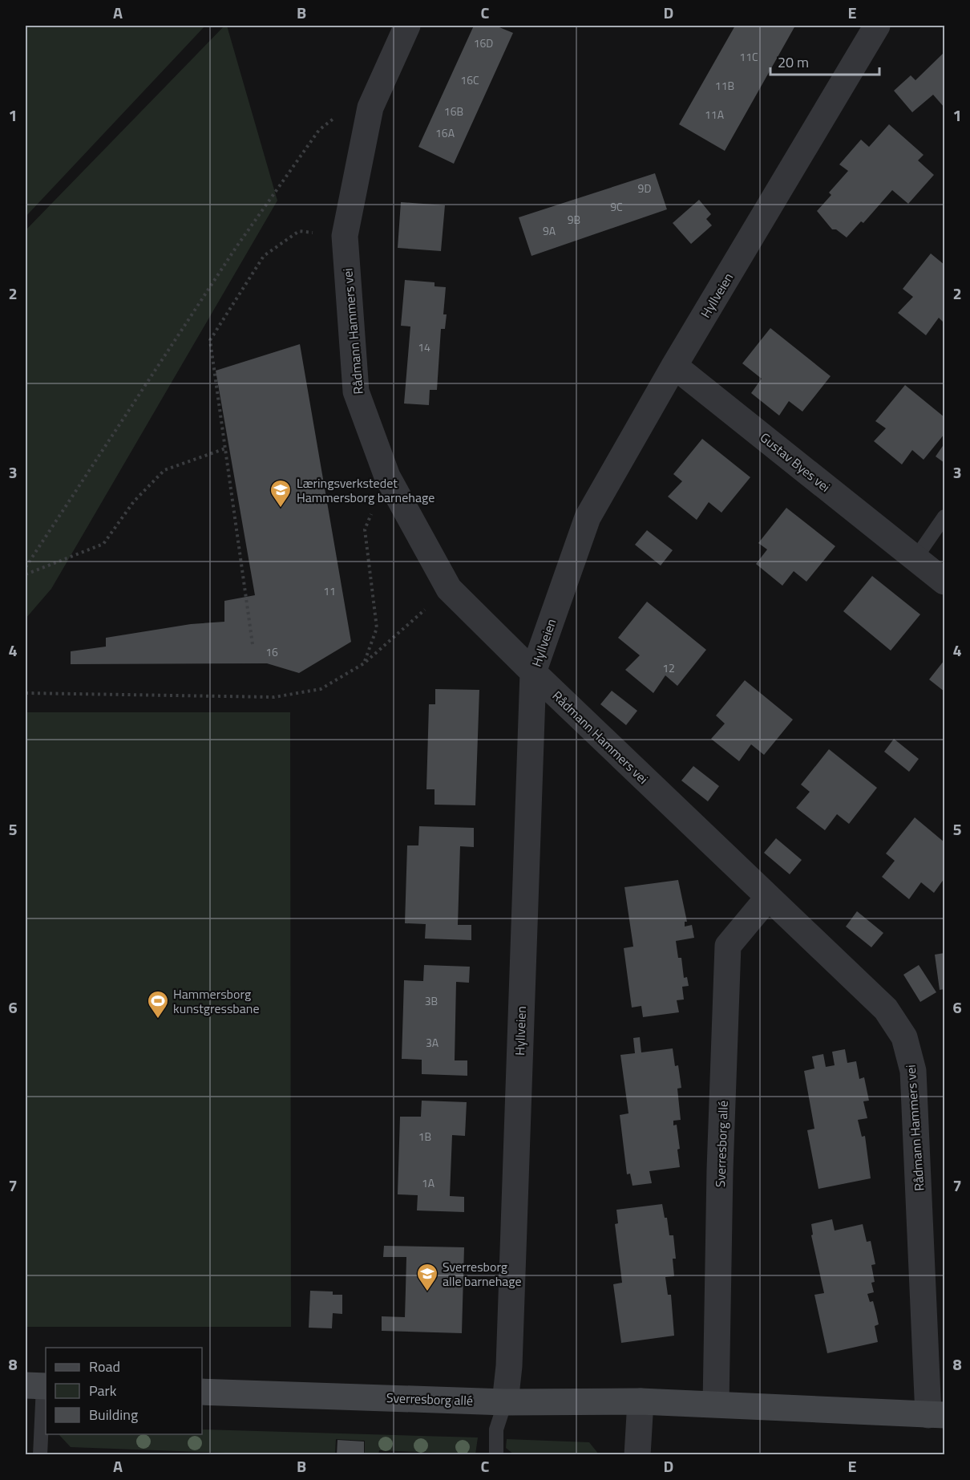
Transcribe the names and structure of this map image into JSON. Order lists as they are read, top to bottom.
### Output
{
  "streets": {
    "street": [
      "Hyllveien",
      "Rådmann Hammers vei",
      "Gustav Byes vei",
      "Sverresborg allé"
    ]
  },
  "crossings": [
    ["Hyllveien", "Rådmann Hammers vei"],
    ["Hyllveien", "Gustav Byes vei"],
    ["Hyllveien", "Sverresborg allé"],
    ["Rådmann Hammers vei", "Sverresborg allé"]
  ],
  "places": {
    "school or university": ["Læringsverkstedet Hammersborg barnehage", "Sverresborg alle barnehage"],
    "sports": ["Hammersborg kunstgressbane"]
  },
  "house_numbers": [
    "16D",
    "11C",
    "16C",
    "11B",
    "16B",
    "11A",
    "16A",
    "9D",
    "9C",
    "9B",
    "9A",
    "14",
    "11",
    "16",
    "12",
    "3B",
    "3A",
    "1B",
    "1A"
  ],
  "legend": ["Road", "Park", "Building"],
  "scale_bar": "20 m",
  "grid": {
    "columns": [
      "A",
      "B",
      "C",
      "D",
      "E"
    ],
    "rows": [
      "1",
      "2",
      "3",
      "4",
      "5",
      "6",
      "7",
      "8"
    ]
  }
}
